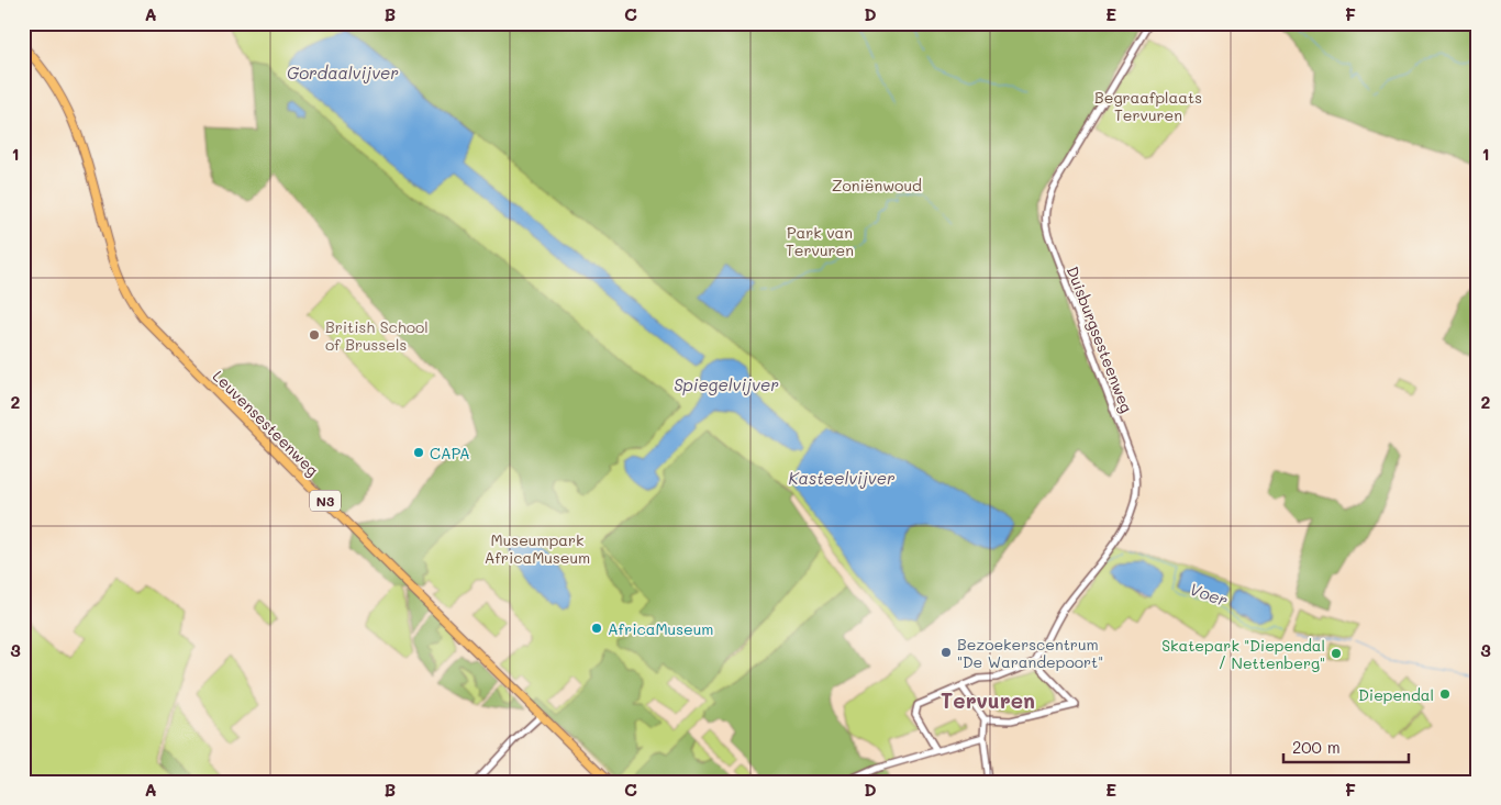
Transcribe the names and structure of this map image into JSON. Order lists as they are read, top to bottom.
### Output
{
  "streets": {
    "main road": ["Leuvensesteenweg", "N3"],
    "street": ["Duisburgsesteenweg"]
  },
  "districts": ["Tervuren"],
  "water": [
    "Gordaalvijver",
    "Spiegelvijver",
    "Kasteelvijver",
    "Voer"
  ],
  "parks": [
    "Begraafplaats Tervuren",
    "Zoniënwoud",
    "Park van Tervuren",
    "Museumpark AfricaMuseum"
  ],
  "places": [
    "British School of Brussels",
    "CAPA",
    "AfricaMuseum",
    "Bezoekerscentrum \"De Warandepoort\"",
    "Skatepark \"Diependal / Nettenberg\"",
    "Diependal"
  ],
  "scale_bar": "200 m",
  "grid": {
    "columns": [
      "A",
      "B",
      "C",
      "D",
      "E",
      "F"
    ],
    "rows": ["1", "2", "3"]
  }
}
